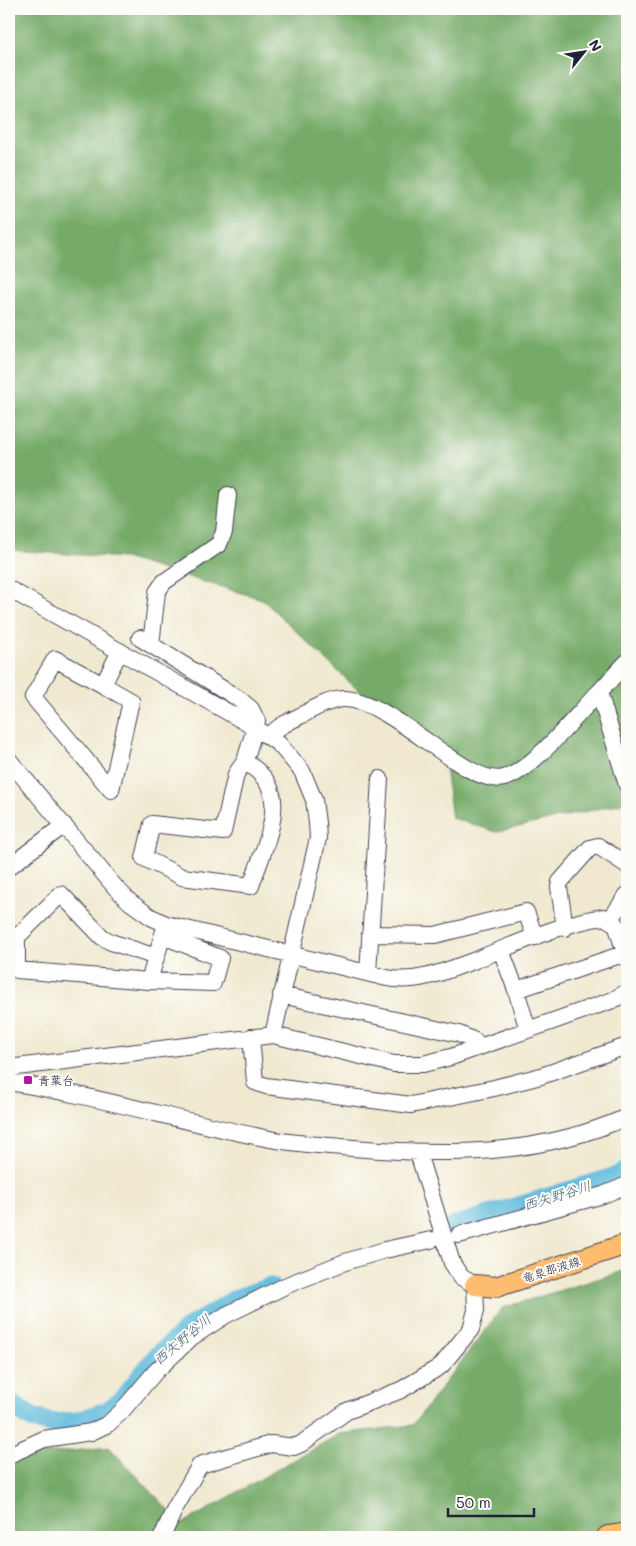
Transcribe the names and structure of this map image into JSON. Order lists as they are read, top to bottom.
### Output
{
  "streets": {
    "main road": ["竜泉那波線"]
  },
  "water": ["西矢野谷川"],
  "places": {
    "transit": ["青葉台"]
  },
  "scale_bar": "50 m",
  "north": "top right"
}
